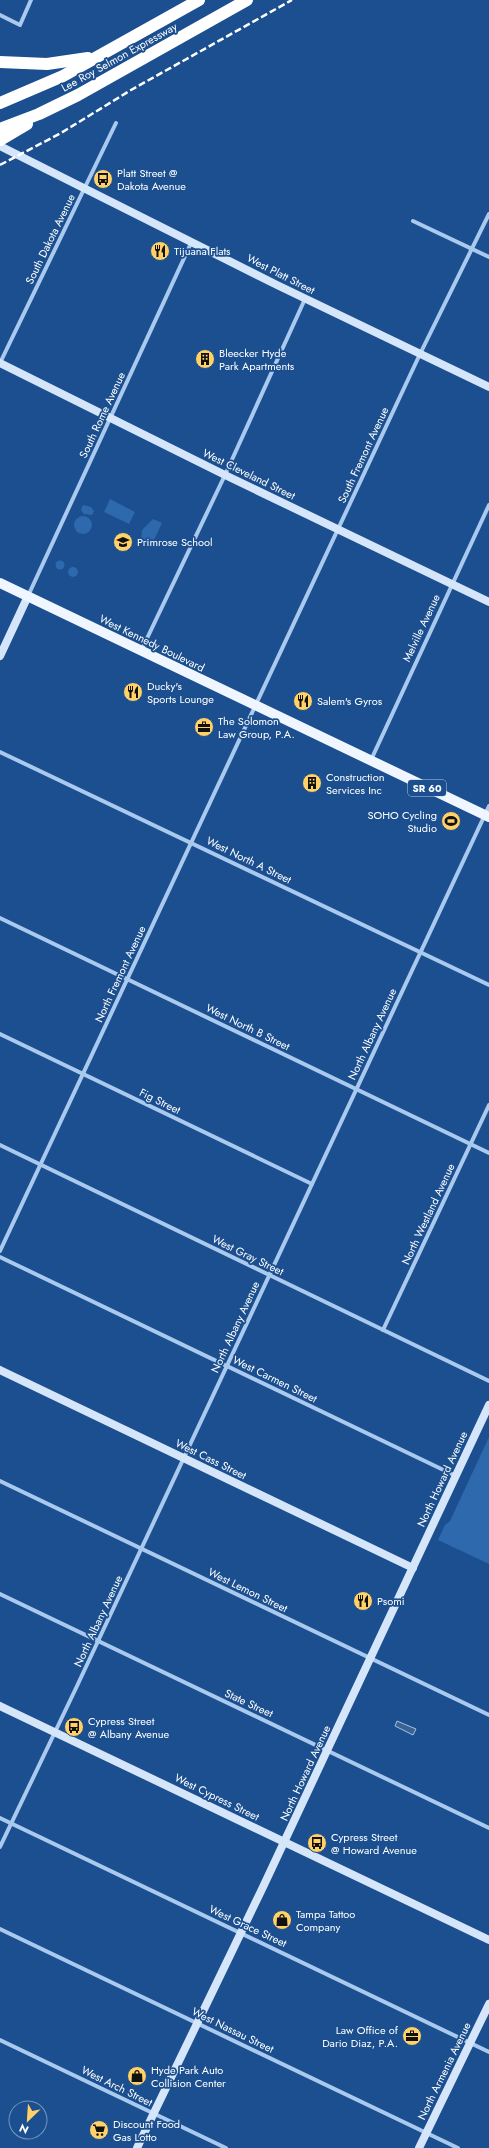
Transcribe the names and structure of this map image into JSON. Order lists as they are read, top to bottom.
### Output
{
  "streets": {
    "highway": ["Lee Roy Selmon Expressway"],
    "main road": [
      "West Platt Street",
      "West Cleveland Street",
      "West Kennedy Boulevard",
      "SR 60",
      "West Cass Street",
      "North Howard Avenue",
      "West Cypress Street",
      "North Armenia Avenue"
    ],
    "street": [
      "South Dakota Avenue",
      "South Rome Avenue",
      "South Fremont Avenue",
      "Melville Avenue",
      "West North A Street",
      "North Fremont Avenue",
      "West North B Street",
      "North Albany Avenue",
      "Fig Street",
      "North Westland Avenue",
      "West Gray Street",
      "West Carmen Street",
      "West Lemon Street",
      "State Street",
      "West Grace Street",
      "West Nassau Street",
      "West Arch Street"
    ]
  },
  "crossings": [
    ["South Dakota Avenue", "West Platt Street"],
    ["South Dakota Avenue", "West Cleveland Street"],
    ["West Platt Street", "South Rome Avenue"],
    ["West Platt Street", "South Fremont Avenue"],
    ["South Rome Avenue", "West Cleveland Street"],
    ["South Rome Avenue", "West Kennedy Boulevard"],
    ["South Fremont Avenue", "West Cleveland Street"],
    ["South Fremont Avenue", "West Kennedy Boulevard"],
    ["South Fremont Avenue", "North Fremont Avenue"],
    ["West Cleveland Street", "Melville Avenue"],
    ["Melville Avenue", "West Kennedy Boulevard"],
    ["West Kennedy Boulevard", "North Fremont Avenue"],
    ["West Kennedy Boulevard", "North Albany Avenue"],
    ["West North A Street", "North Fremont Avenue"],
    ["West North A Street", "North Albany Avenue"],
    ["North Fremont Avenue", "West North B Street"],
    ["North Fremont Avenue", "Fig Street"],
    ["North Fremont Avenue", "West Gray Street"],
    ["West North B Street", "North Albany Avenue"],
    ["West North B Street", "North Westland Avenue"],
    ["North Albany Avenue", "Fig Street"],
    ["North Albany Avenue", "West Gray Street"],
    ["North Albany Avenue", "West Carmen Street"],
    ["North Albany Avenue", "West Cass Street"],
    ["North Albany Avenue", "West Lemon Street"],
    ["North Albany Avenue", "State Street"],
    ["North Albany Avenue", "West Cypress Street"],
    ["North Albany Avenue", "West Grace Street"],
    ["North Westland Avenue", "West Gray Street"],
    ["West Carmen Street", "North Howard Avenue"],
    ["West Cass Street", "North Howard Avenue"],
    ["North Howard Avenue", "West Lemon Street"],
    ["North Howard Avenue", "State Street"],
    ["North Howard Avenue", "West Cypress Street"],
    ["North Howard Avenue", "West Grace Street"],
    ["North Howard Avenue", "West Nassau Street"],
    ["North Howard Avenue", "West Arch Street"],
    ["West Grace Street", "North Armenia Avenue"],
    ["West Nassau Street", "North Armenia Avenue"]
  ],
  "places": {
    "bus stop": ["Platt Street @ Dakota Avenue", "Cypress Street @ Albany Avenue", "Cypress Street @ Howard Avenue"],
    "restaurant": [
      "Tijuana Flats",
      "Ducky's Sports Lounge",
      "Salem's Gyros",
      "Psomi"
    ],
    "building": ["Bleecker Hyde Park Apartments", "Construction Services Inc"],
    "school or university": ["Primrose School"],
    "office": ["The Solomon Law Group, P.A.", "Law Office of Dario Diaz, P.A."],
    "sports": ["SOHO Cycling Studio"],
    "shop": ["Tampa Tattoo Company", "Hyde Park Auto Collision Center"],
    "supermarket": ["Discount Food Gas Lotto"]
  },
  "north": "bottom left"
}
